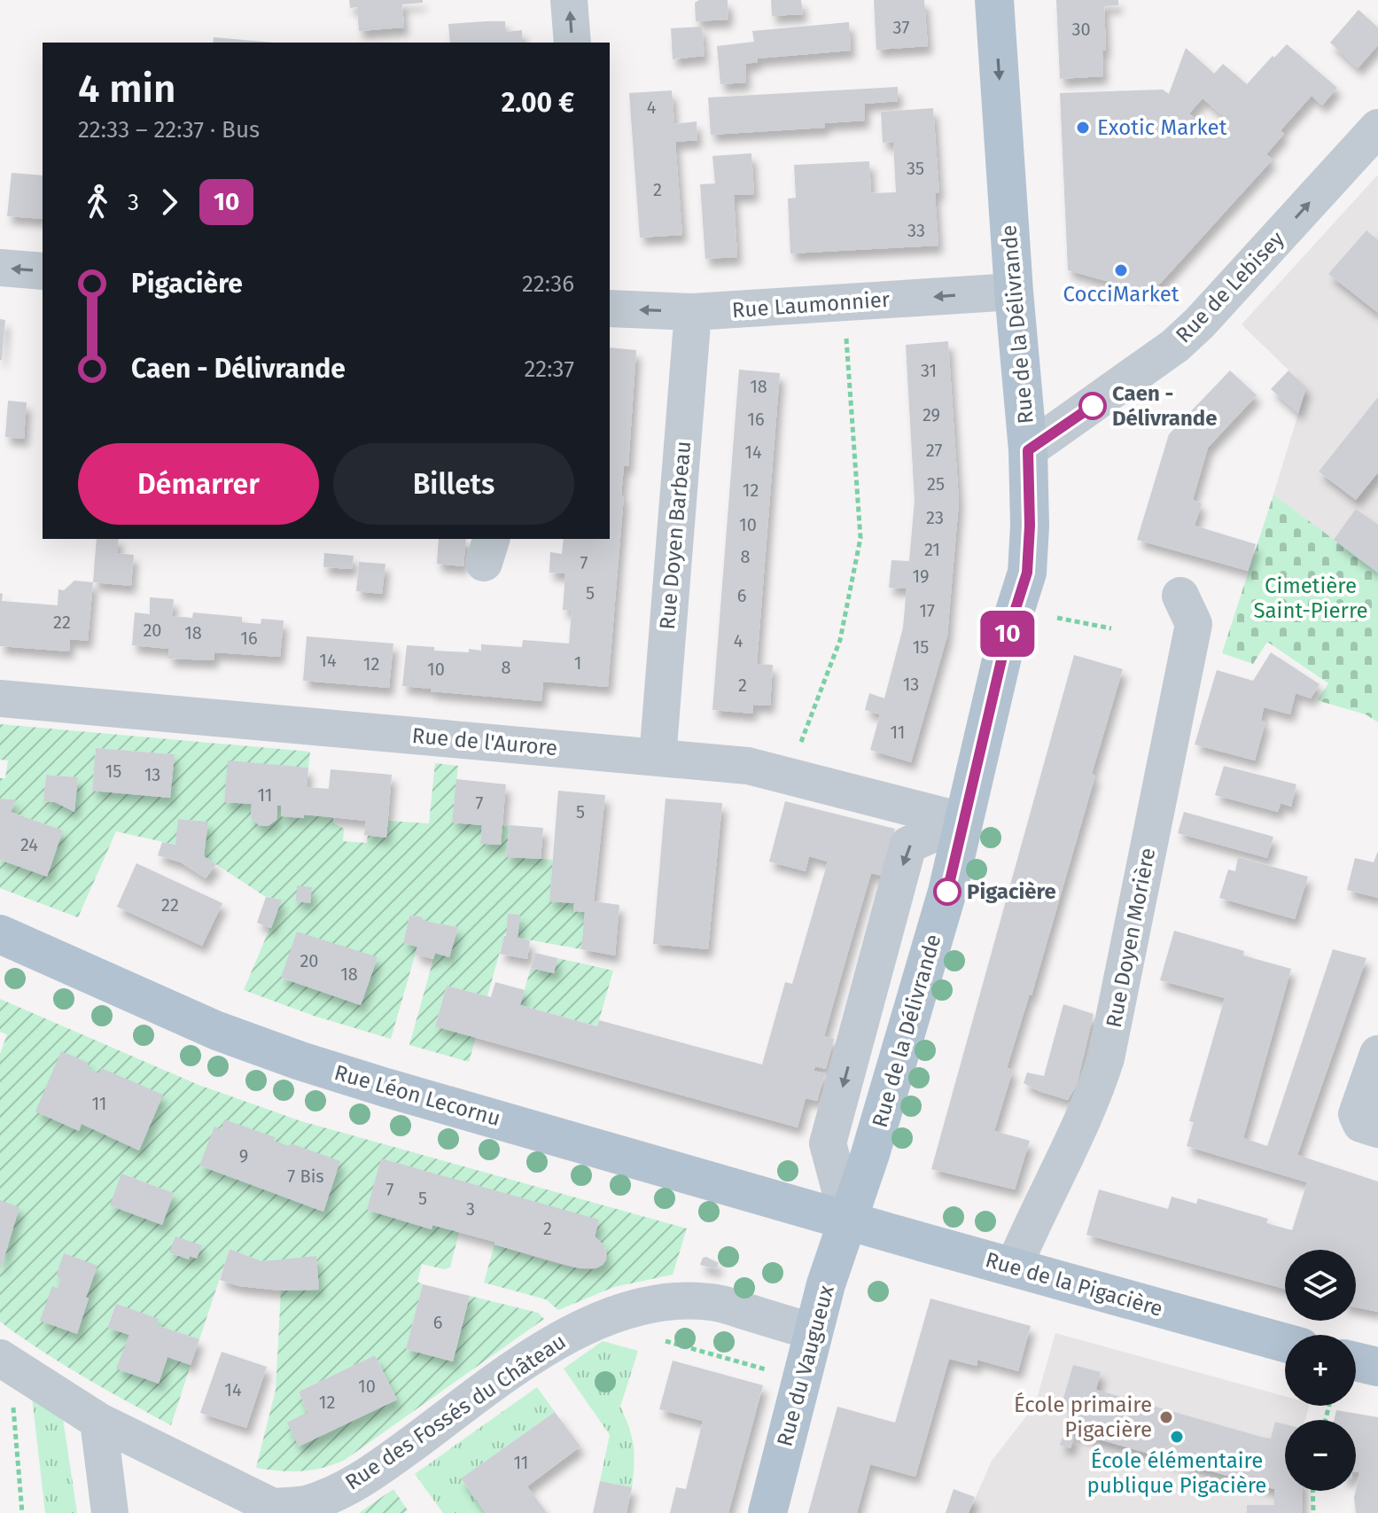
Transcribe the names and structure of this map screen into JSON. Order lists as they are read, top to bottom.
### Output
{
  "streets": {
    "main road": [
      "Rue de la Délivrande",
      "Rue Léon Lecornu",
      "Rue de la Pigacière",
      "Rue du Vaugueux"
    ],
    "street": [
      "Rue de Lebisey",
      "Rue Laumonnier",
      "Rue Doyen Barbeau",
      "Rue de l'Aurore",
      "Rue Doyen Morière",
      "Rue des Fossés du Château"
    ]
  },
  "crossings": [
    ["Rue de Lebisey", "Rue de la Délivrande"],
    ["Rue Laumonnier", "Rue de la Délivrande"],
    ["Rue Laumonnier", "Rue Doyen Barbeau"],
    ["Rue de la Délivrande", "Rue de l'Aurore"],
    ["Rue de la Délivrande", "Rue Léon Lecornu"],
    ["Rue de la Délivrande", "Rue de la Pigacière"],
    ["Rue de la Délivrande", "Rue du Vaugueux"],
    ["Rue Doyen Barbeau", "Rue de l'Aurore"],
    ["Rue Doyen Morière", "Rue de la Pigacière"],
    ["Rue Léon Lecornu", "Rue de la Pigacière"],
    ["Rue Léon Lecornu", "Rue du Vaugueux"],
    ["Rue de la Pigacière", "Rue du Vaugueux"],
    ["Rue du Vaugueux", "Rue des Fossés du Château"]
  ],
  "one_way": ["Rue de Lebisey", "Rue Laumonnier"],
  "parks": ["Cimetière Saint-Pierre"],
  "places": [
    "Exotic Market",
    "CocciMarket",
    "Caen - Délivrande",
    "Pigacière",
    "École primaire Pigacière",
    "École élémentaire publique Pigacière"
  ],
  "lines": ["bus line 10"],
  "house_numbers": [
    "37",
    "30",
    "4",
    "35",
    "2",
    "33",
    "31",
    "18",
    "29",
    "16",
    "27",
    "14",
    "25",
    "12",
    "23",
    "10",
    "21",
    "8",
    "7",
    "19",
    "5",
    "6",
    "17",
    "22",
    "20",
    "18",
    "16",
    "4",
    "15",
    "14",
    "1",
    "12",
    "8",
    "10",
    "13",
    "2",
    "11",
    "15",
    "13",
    "11",
    "7",
    "5",
    "24",
    "22",
    "20",
    "18",
    "11",
    "9",
    "7 Bis",
    "7",
    "5",
    "3",
    "2",
    "6",
    "10",
    "14",
    "12",
    "11"
  ],
  "page": {
    "on_map": "10",
    "heading": ["4 min", "22:33 – 22:37 · Bus", "2.00 €"],
    "legs": ["3", "10"],
    "list": [
      {
        "name": "Pigacière",
        "value": "22:36"
      },
      {
        "name": "Caen - Délivrande",
        "value": "22:37"
      }
    ],
    "buttons": ["Démarrer", "Billets"],
    "map_buttons": ["+", "−"]
  }
}
